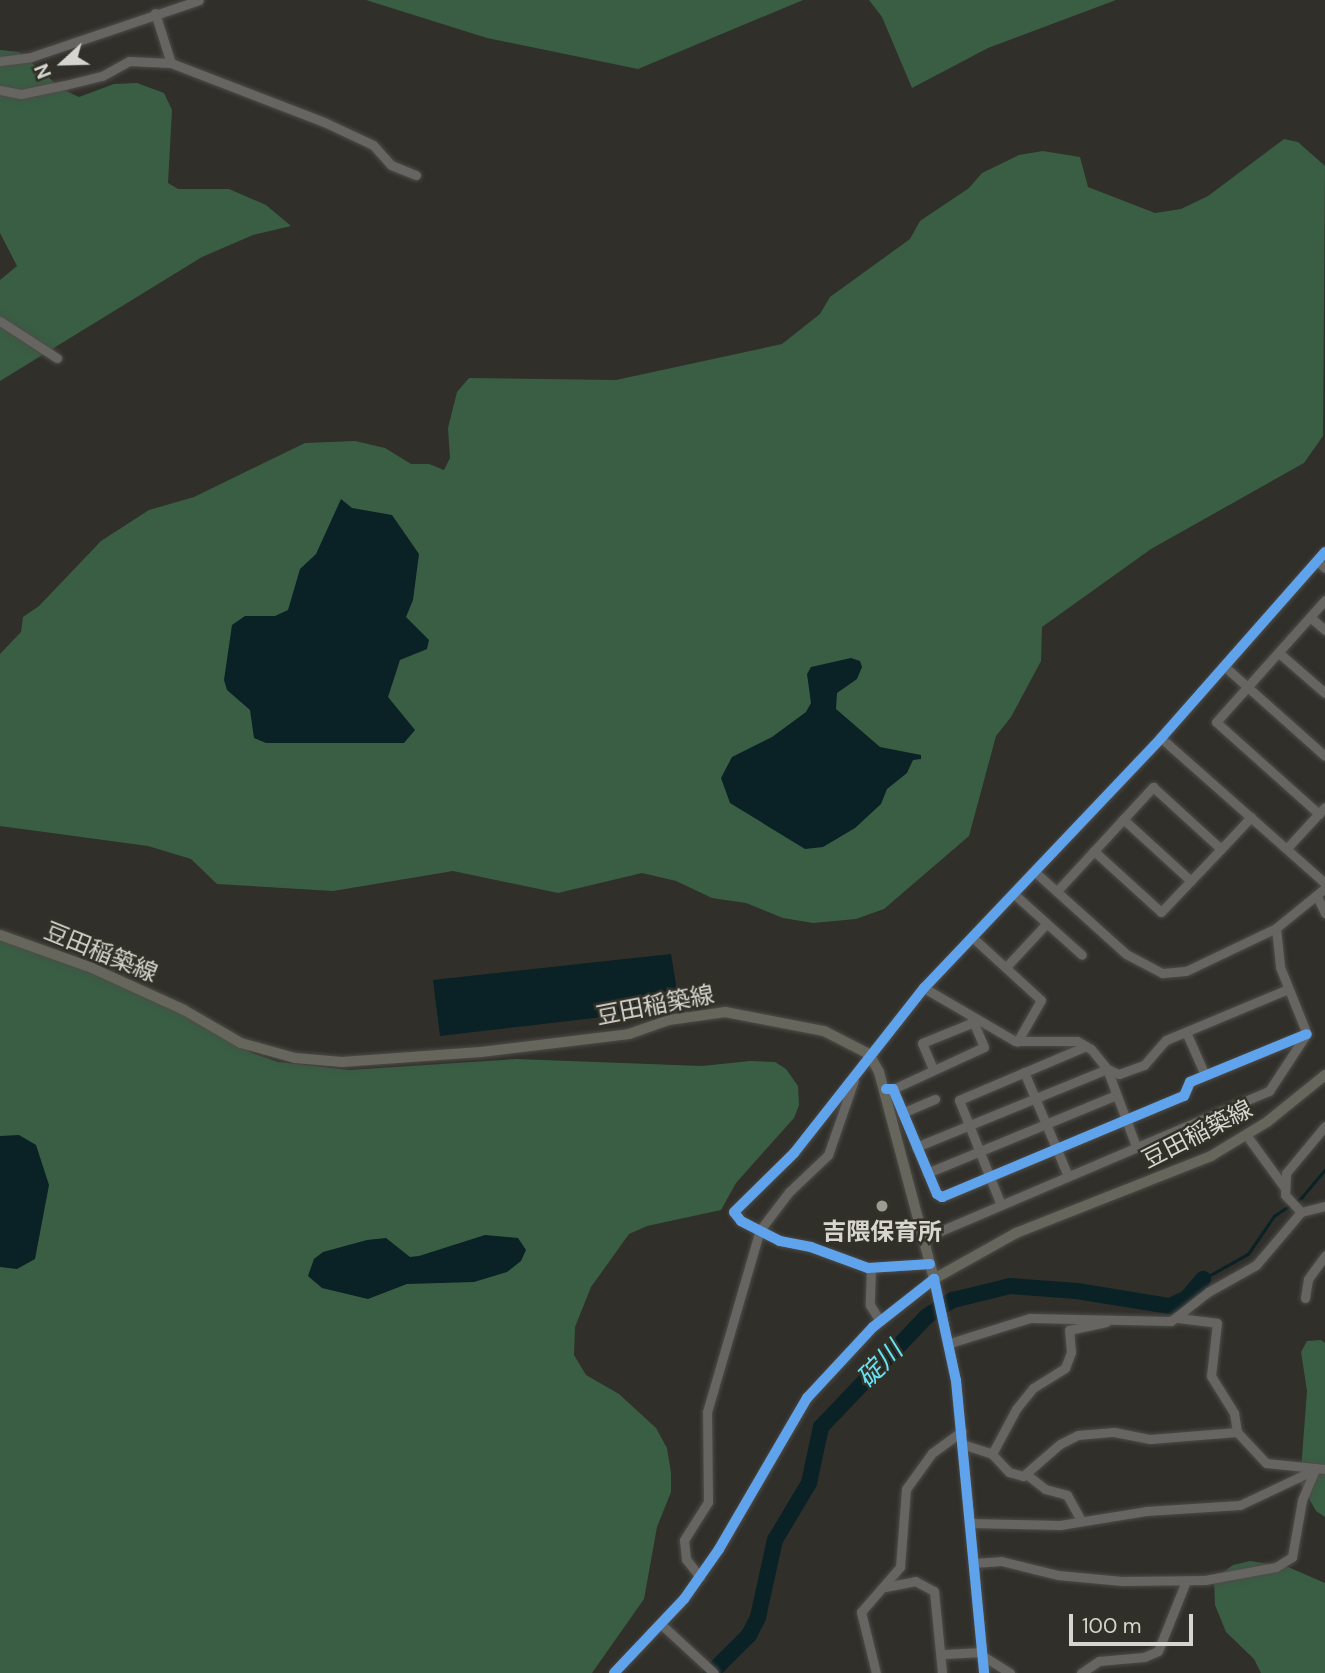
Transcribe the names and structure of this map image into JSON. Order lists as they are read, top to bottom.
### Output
{
  "streets": {
    "main road": ["豆田稲築線"]
  },
  "water": ["碇川"],
  "places": ["吉隈保育所"],
  "scale_bar": "100 m",
  "north": "left"
}
